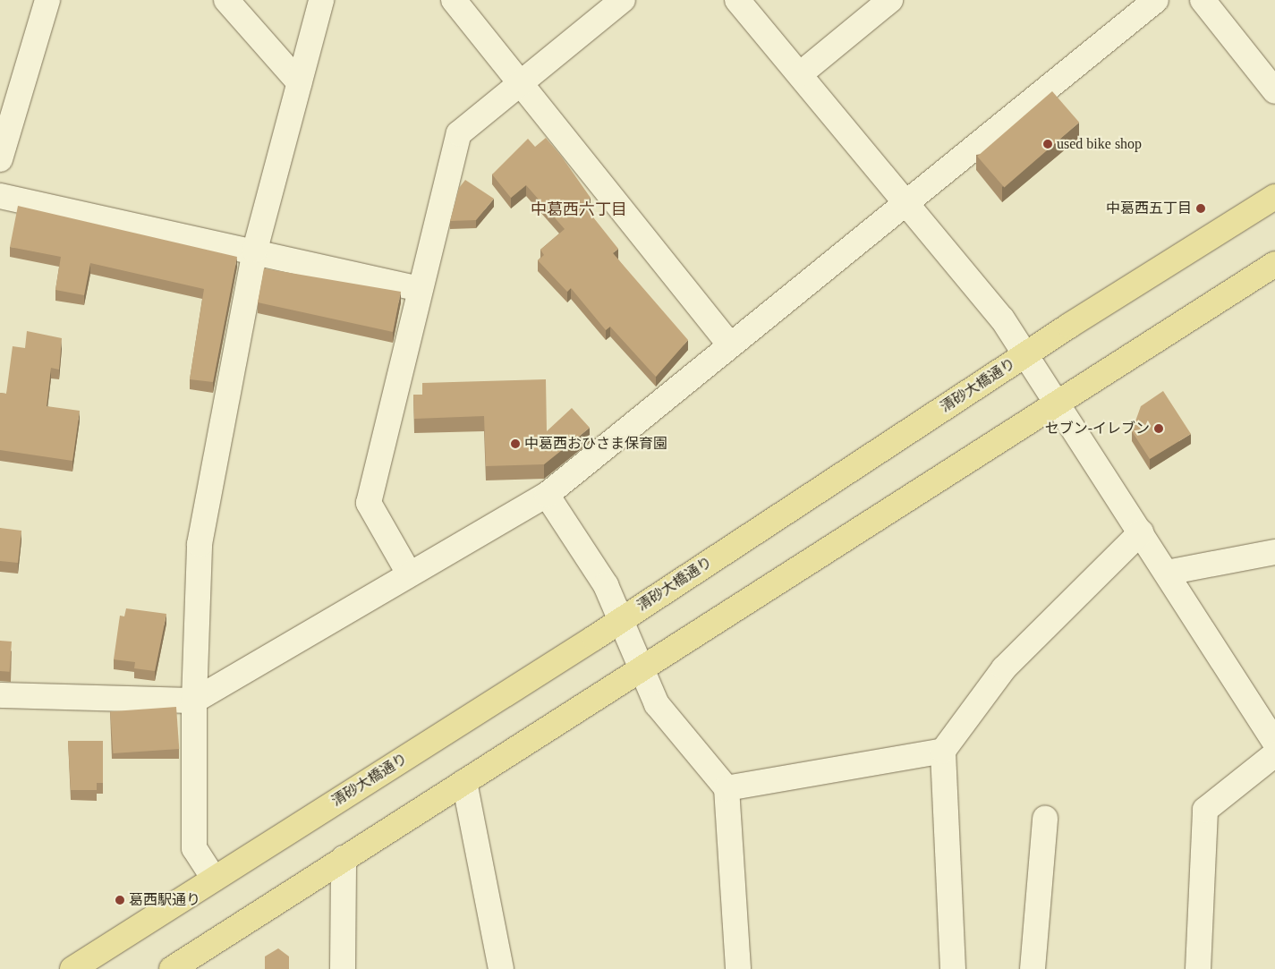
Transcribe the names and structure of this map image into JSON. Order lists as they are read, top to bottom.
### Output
{
  "streets": {
    "main road": ["清砂大橋通り"]
  },
  "districts": ["中葛西六丁目"],
  "places": [
    "used bike shop",
    "中葛西五丁目",
    "セブン-イレブン",
    "中葛西おひさま保育園",
    "葛西駅通り"
  ]
}
